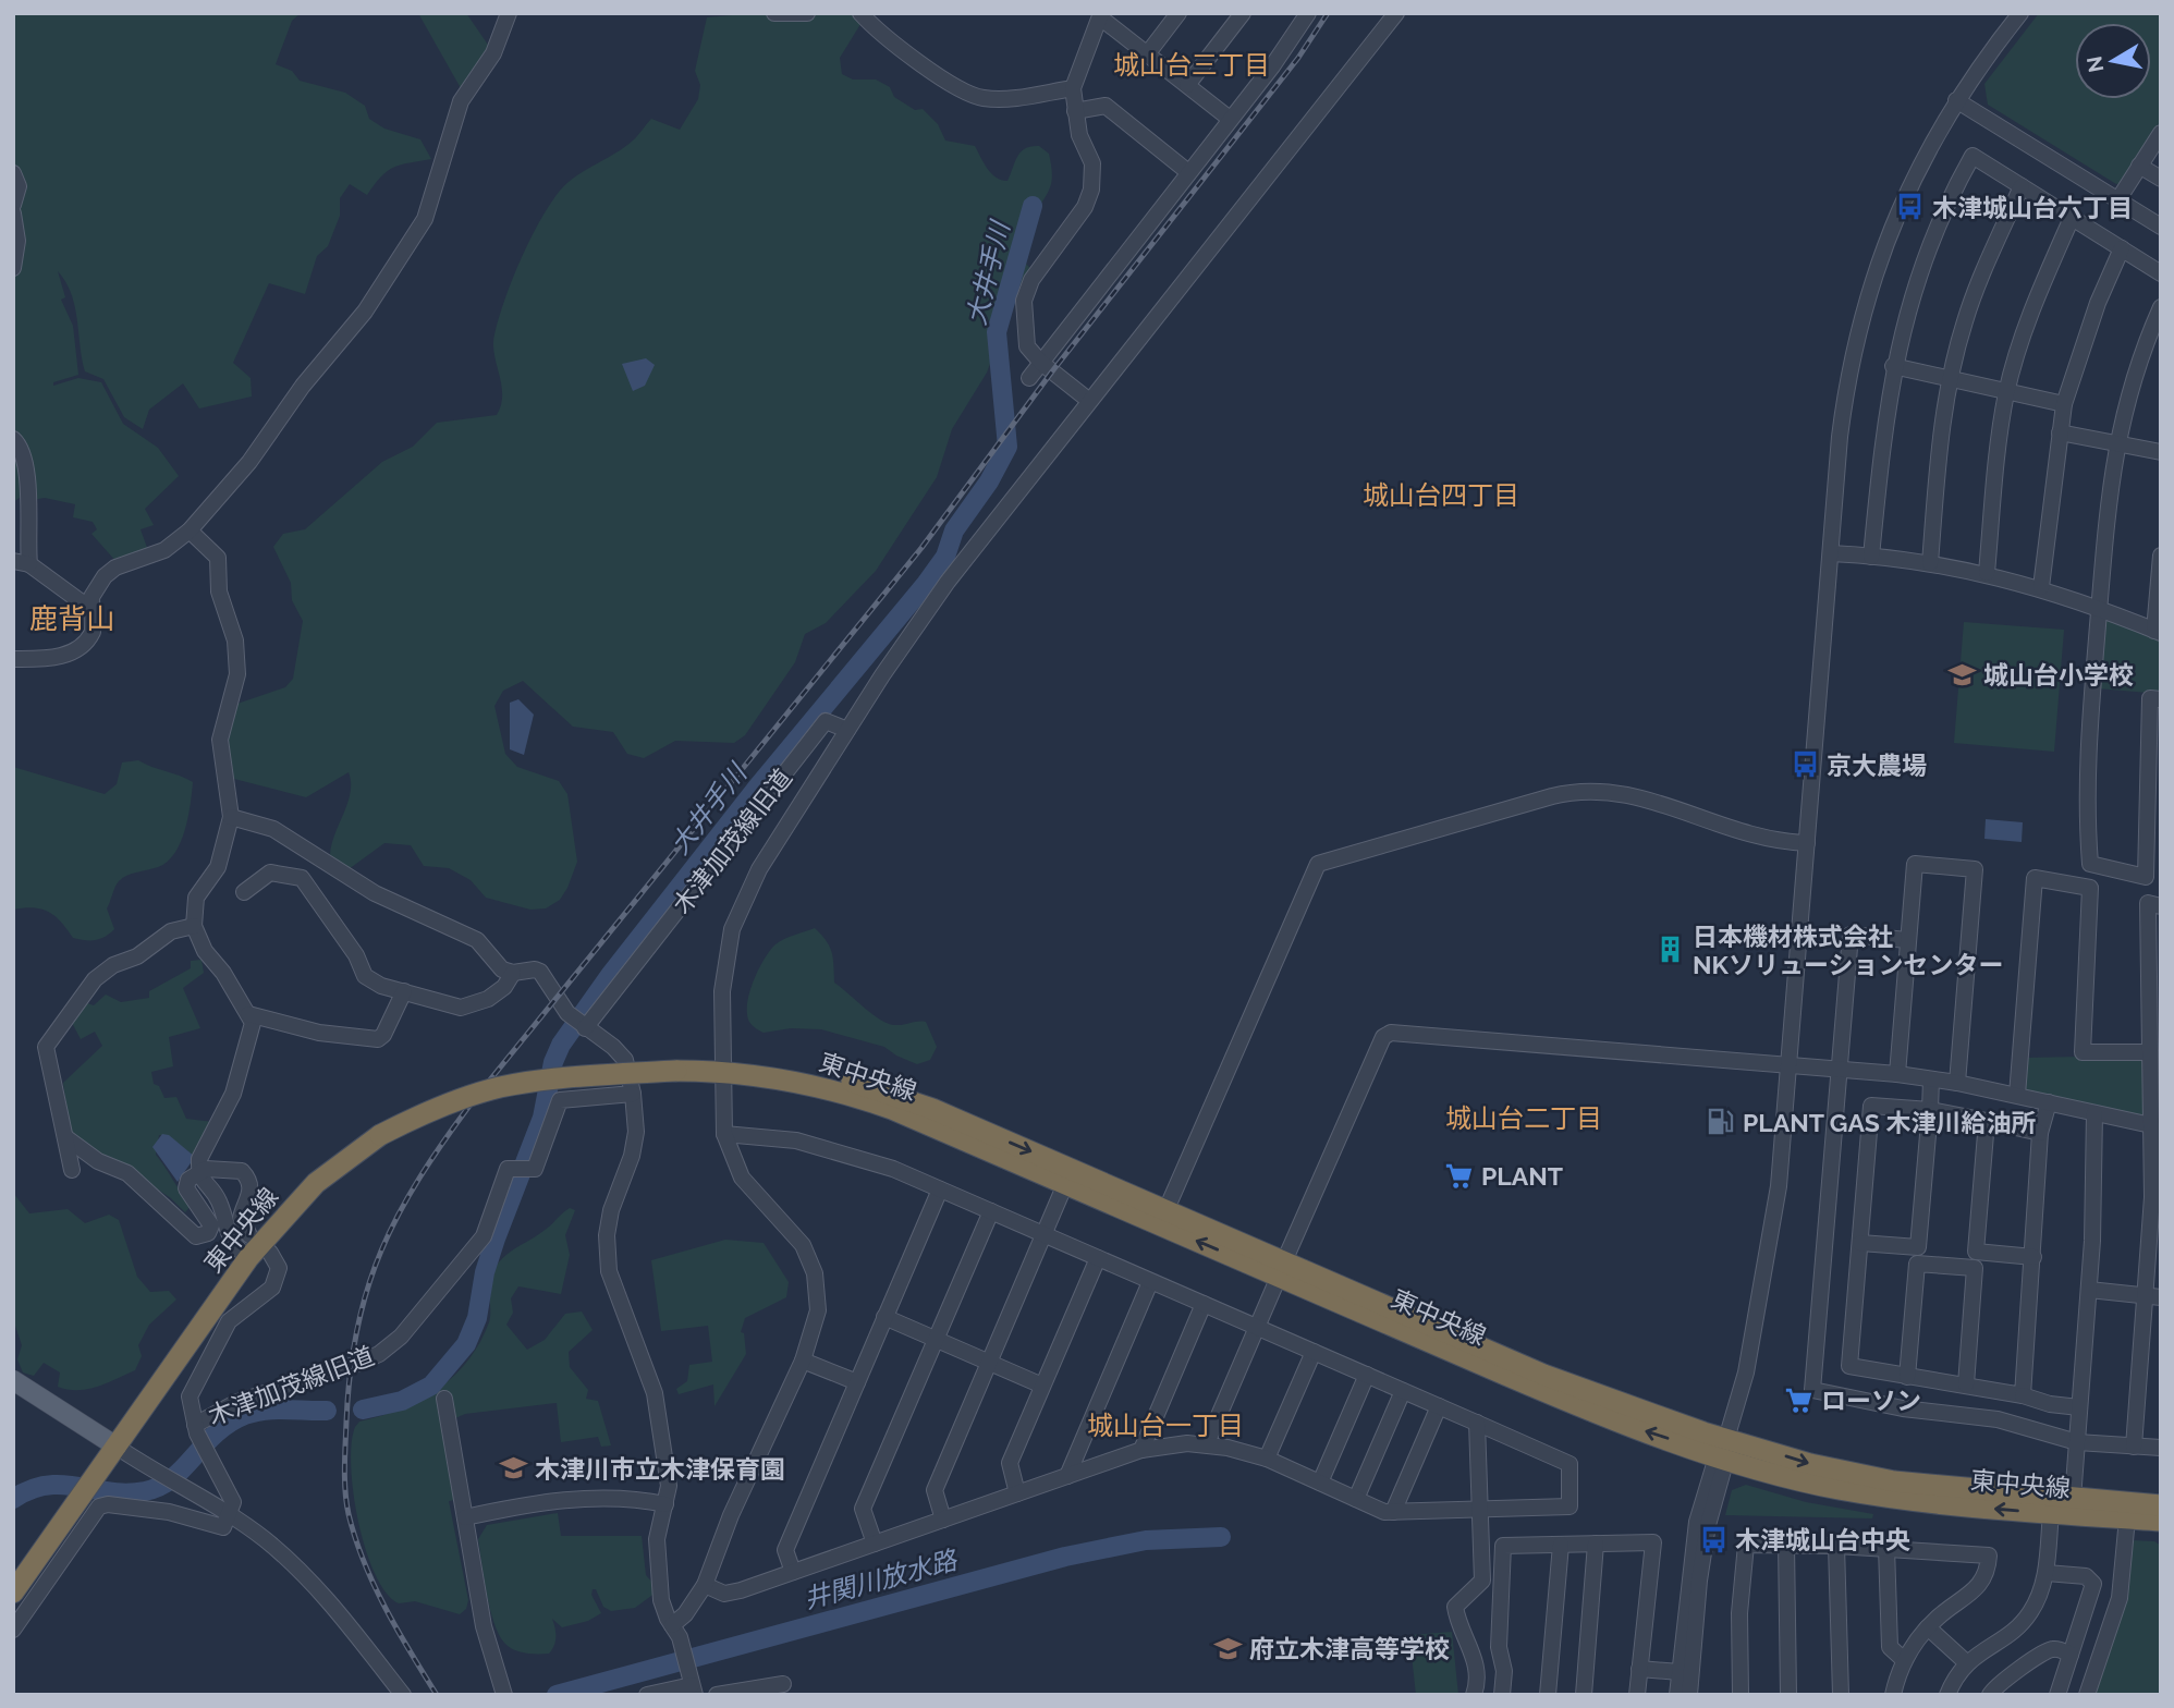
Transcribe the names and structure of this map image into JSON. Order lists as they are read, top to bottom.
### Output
{
  "streets": {
    "highway": ["東中央線"],
    "street": ["木津加茂線旧道"]
  },
  "districts": [
    "城山台三丁目",
    "城山台四丁目",
    "鹿背山",
    "城山台二丁目",
    "城山台一丁目"
  ],
  "water": ["大井手川", "井関川放水路"],
  "places": {
    "bus stop": ["木津城山台六丁目", "京大農場", "木津城山台中央"],
    "school or university": ["城山台小学校", "木津川市立木津保育園", "府立木津高等学校"],
    "building": ["日本機材株式会社 NKソリューションセンター"],
    "fuel station": ["PLANT GAS 木津川給油所"],
    "supermarket": ["PLANT", "ローソン"]
  },
  "north": "left"
}
